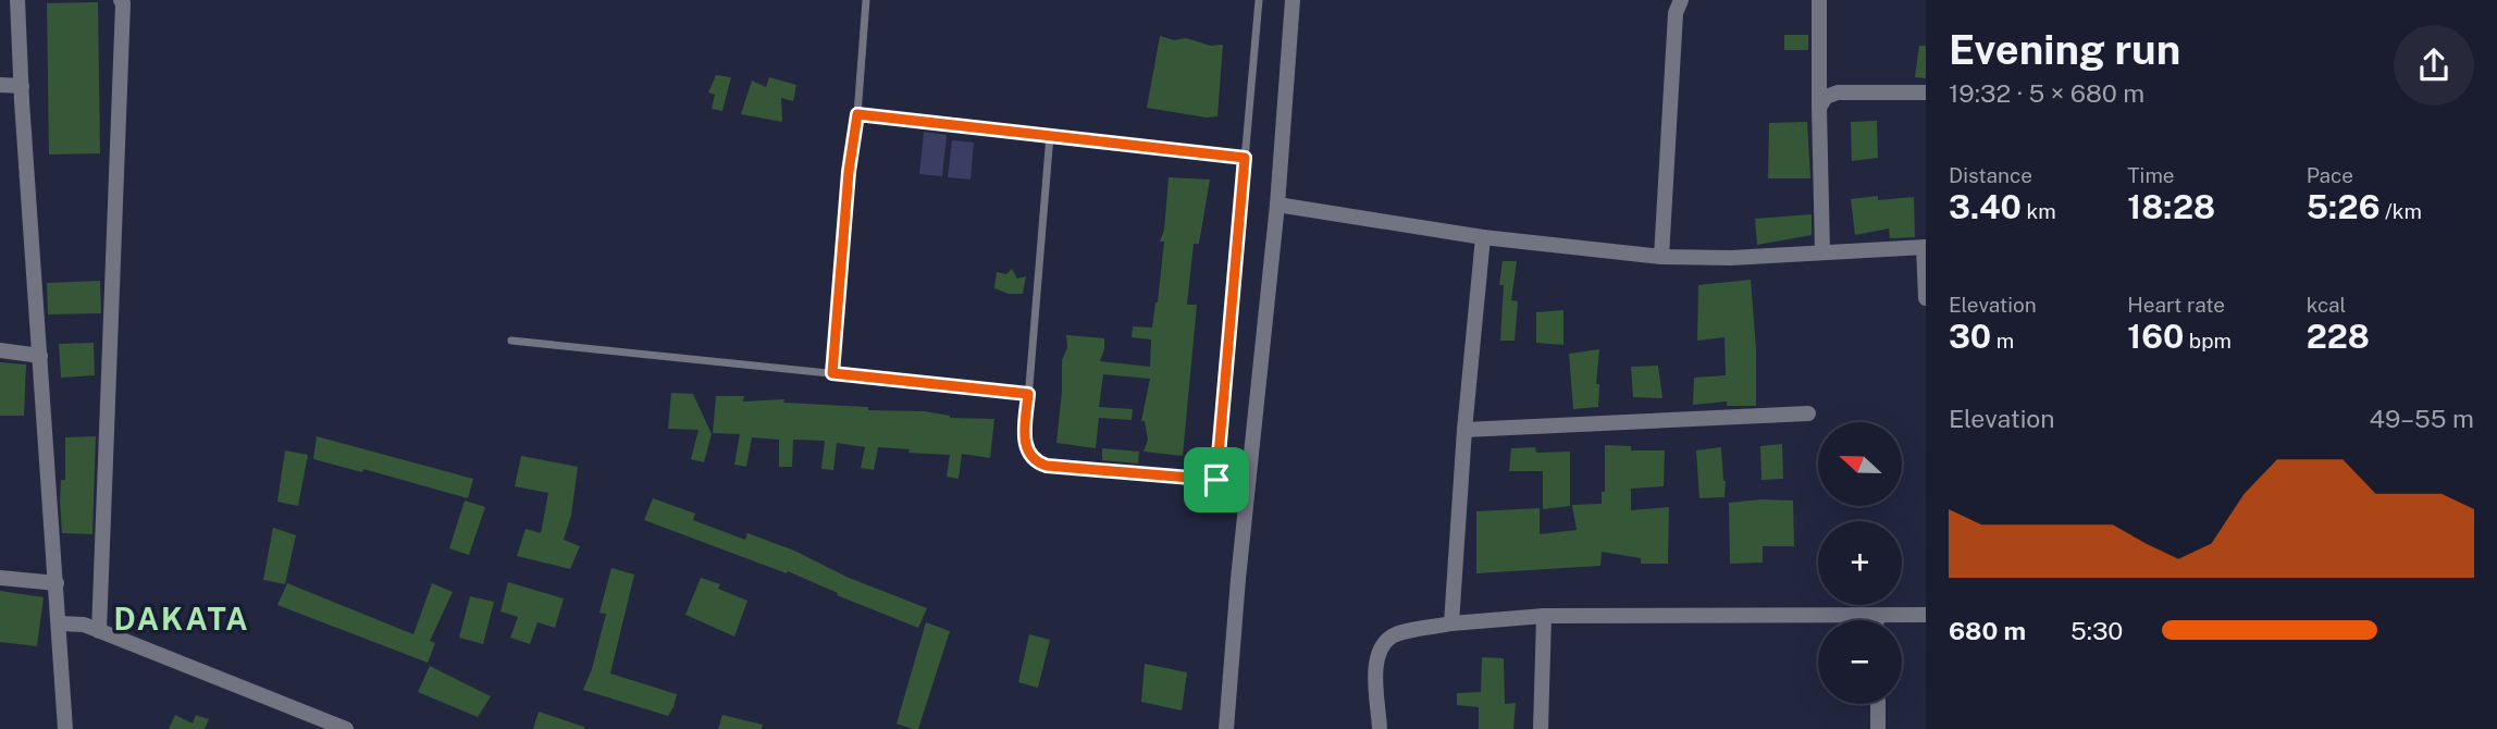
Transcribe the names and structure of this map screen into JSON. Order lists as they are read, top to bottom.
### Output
{
  "districts": ["DAKATA"],
  "north": "left",
  "page": {
    "heading": ["Evening run", "19:32 · 5 × 680 m"],
    "stats": [
      ["Distance", "3.40 km"],
      ["Time", "18:28"],
      ["Pace", "5:26 /km"],
      ["Elevation", "30 m"],
      ["Heart rate", "160 bpm"],
      ["kcal", "228"]
    ],
    "chart": ["Elevation", "49–55 m"],
    "map_buttons": ["+", "−"],
    "list": [
      {
        "name": "680 m",
        "note": "5:30"
      }
    ]
  }
}
